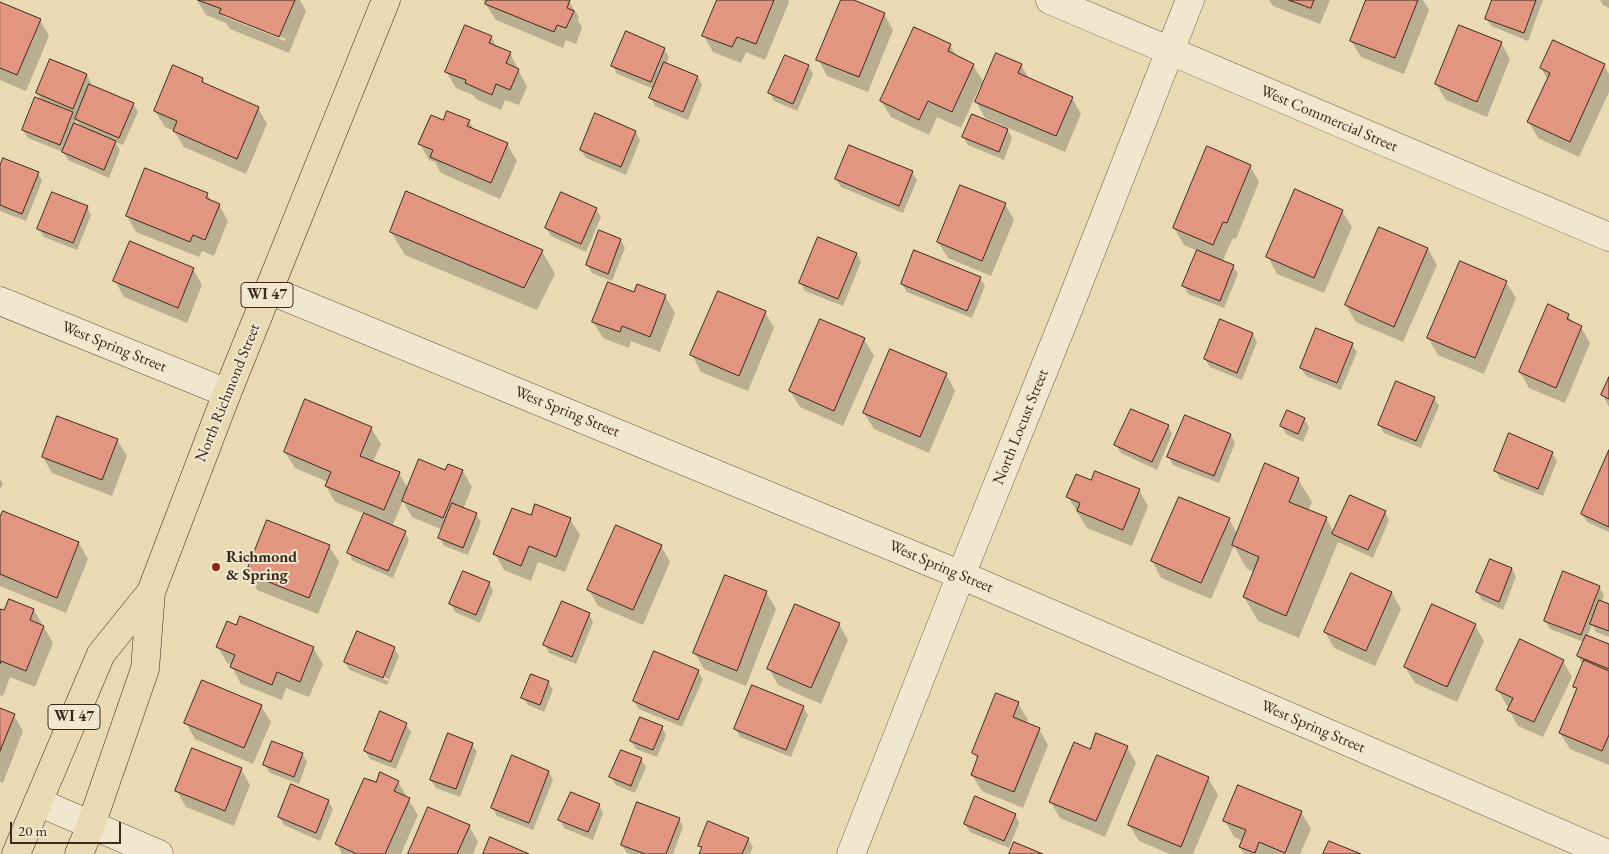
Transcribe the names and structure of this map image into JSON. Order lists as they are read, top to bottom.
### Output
{
  "streets": {
    "main road": ["WI 47", "North Richmond Street"],
    "street": ["West Commercial Street", "West Spring Street", "North Locust Street"]
  },
  "crossings": [
    ["West Commercial Street", "North Locust Street"],
    ["West Spring Street", "North Richmond Street"],
    ["West Spring Street", "North Locust Street"]
  ],
  "places": ["Richmond & Spring"],
  "scale_bar": "20 m"
}
